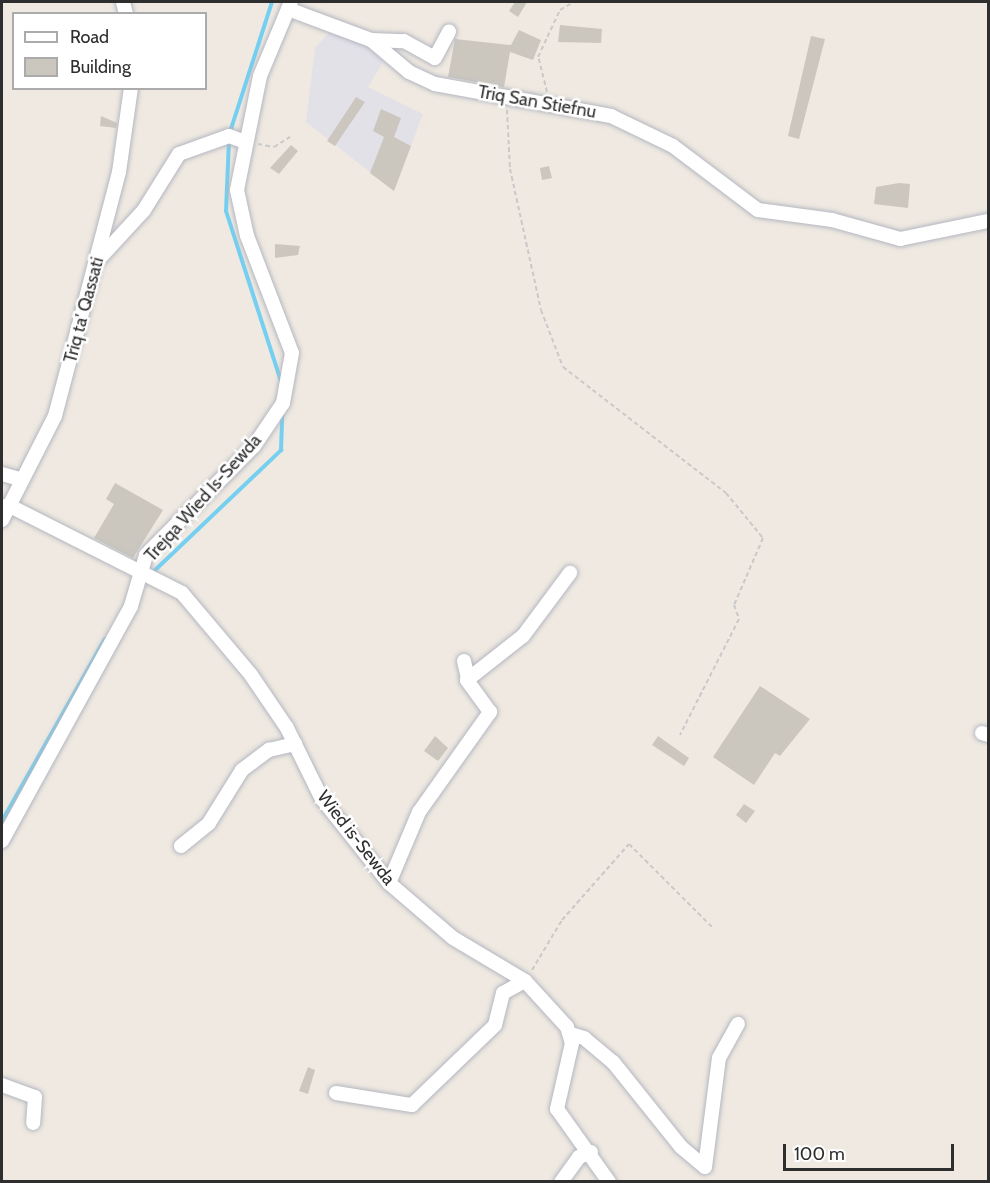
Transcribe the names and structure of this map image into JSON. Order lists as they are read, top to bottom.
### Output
{
  "streets": {
    "street": [
      "Triq San Stiefnu",
      "Triq ta' Qassati",
      "Trejqa Wied Is-Sewda",
      "Wied is-Sewda"
    ]
  },
  "crossings": [
    ["Triq San Stiefnu", "Trejqa Wied Is-Sewda"],
    ["Triq ta' Qassati", "Wied is-Sewda"],
    ["Trejqa Wied Is-Sewda", "Wied is-Sewda"]
  ],
  "legend": ["Road", "Building"],
  "scale_bar": "100 m"
}
